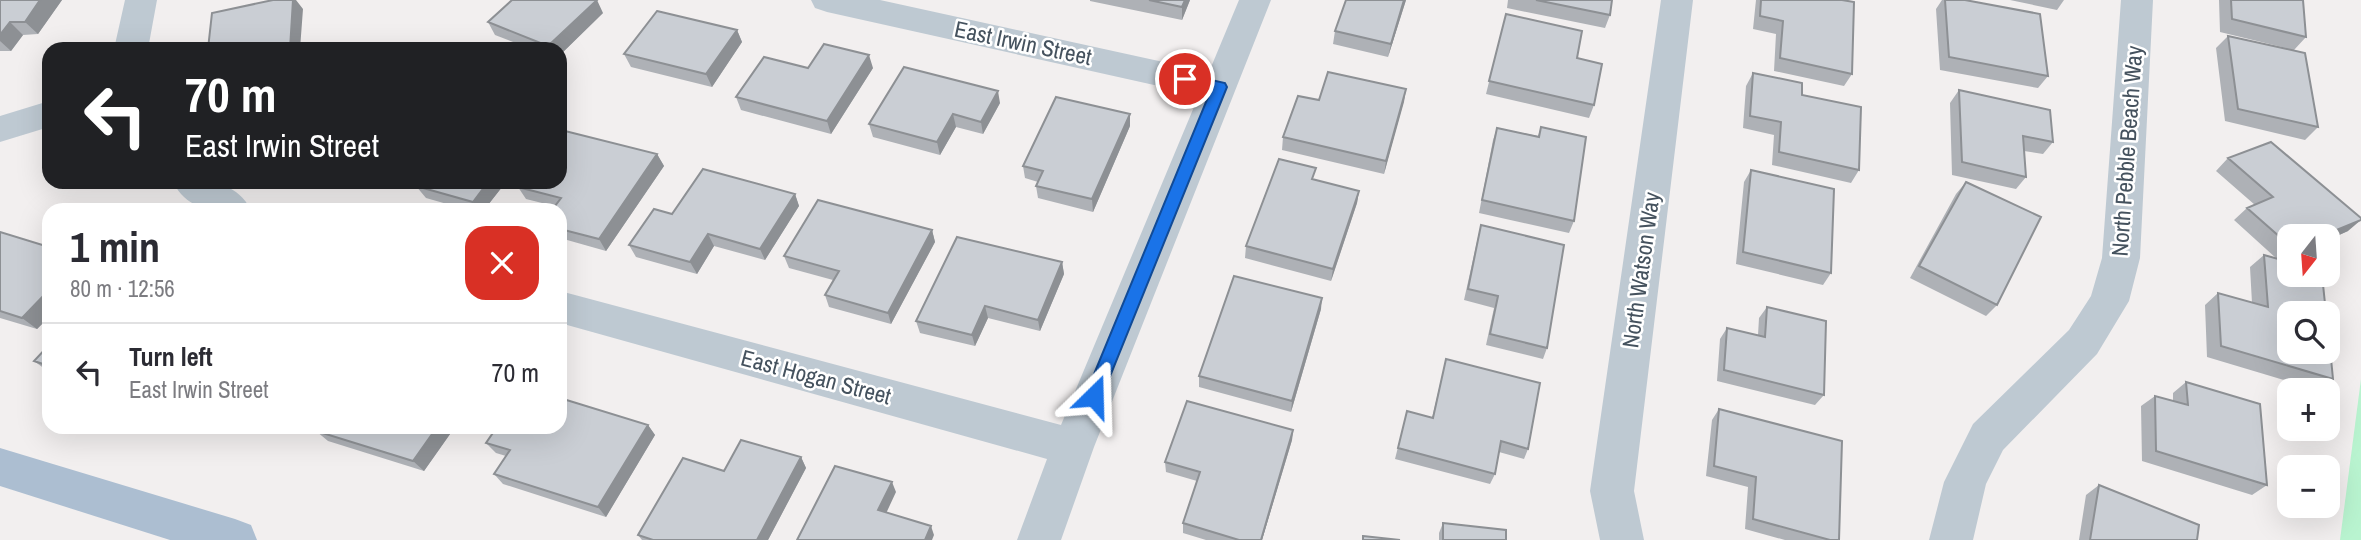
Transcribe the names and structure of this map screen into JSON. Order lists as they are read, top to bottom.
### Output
{
  "streets": {
    "street": [
      "East Irwin Street",
      "North Pebble Beach Way",
      "North Watson Way",
      "East Hogan Street"
    ]
  },
  "north": "bottom",
  "page": {
    "turn": ["70 m", "East Irwin Street"],
    "heading": ["1 min", "80 m · 12:56"],
    "map_buttons": ["+", "−"],
    "list": [
      {
        "name": "Turn left",
        "note": "East Irwin Street",
        "value": "70 m"
      }
    ]
  }
}
